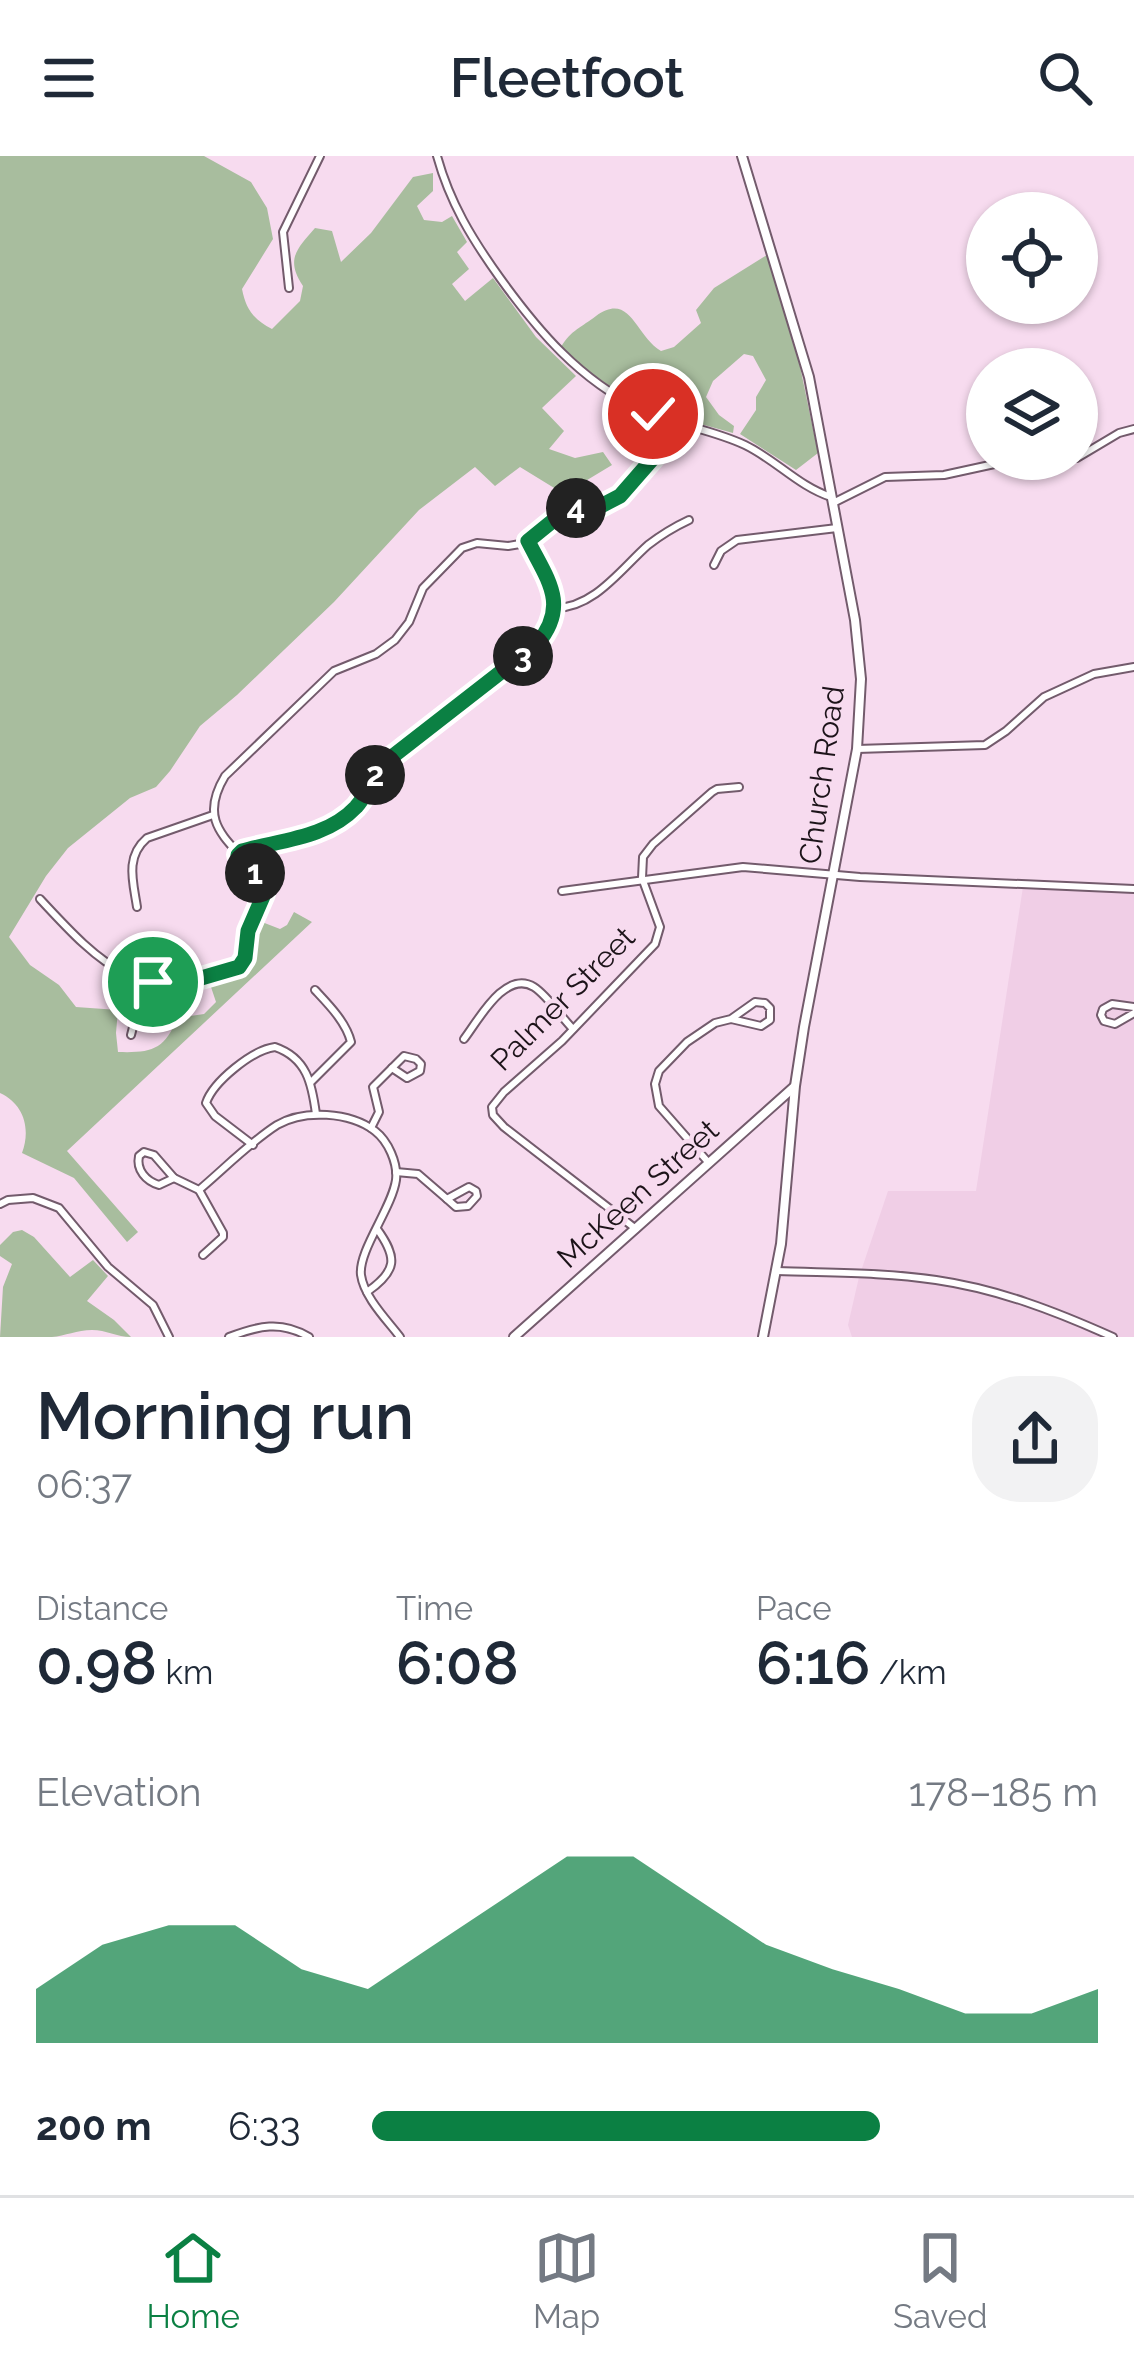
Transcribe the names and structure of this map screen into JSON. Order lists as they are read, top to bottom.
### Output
{
  "streets": {
    "street": ["Church Road", "Palmer Street", "McKeen Street"]
  },
  "crossings": [
    ["Church Road", "McKeen Street"],
    ["Palmer Street", "McKeen Street"]
  ],
  "page": {
    "header": "Fleetfoot",
    "pins": [
      "4",
      "3",
      "2",
      "1"
    ],
    "heading": ["Morning run", "06:37"],
    "stats": [
      ["Distance", "0.98 km"],
      ["Time", "6:08"],
      ["Pace", "6:16 /km"]
    ],
    "chart": ["Elevation", "178–185 m"],
    "list": [
      {
        "name": "200 m",
        "note": "6:33"
      }
    ],
    "tabs": ["Home", "Map", "Saved"]
  }
}
